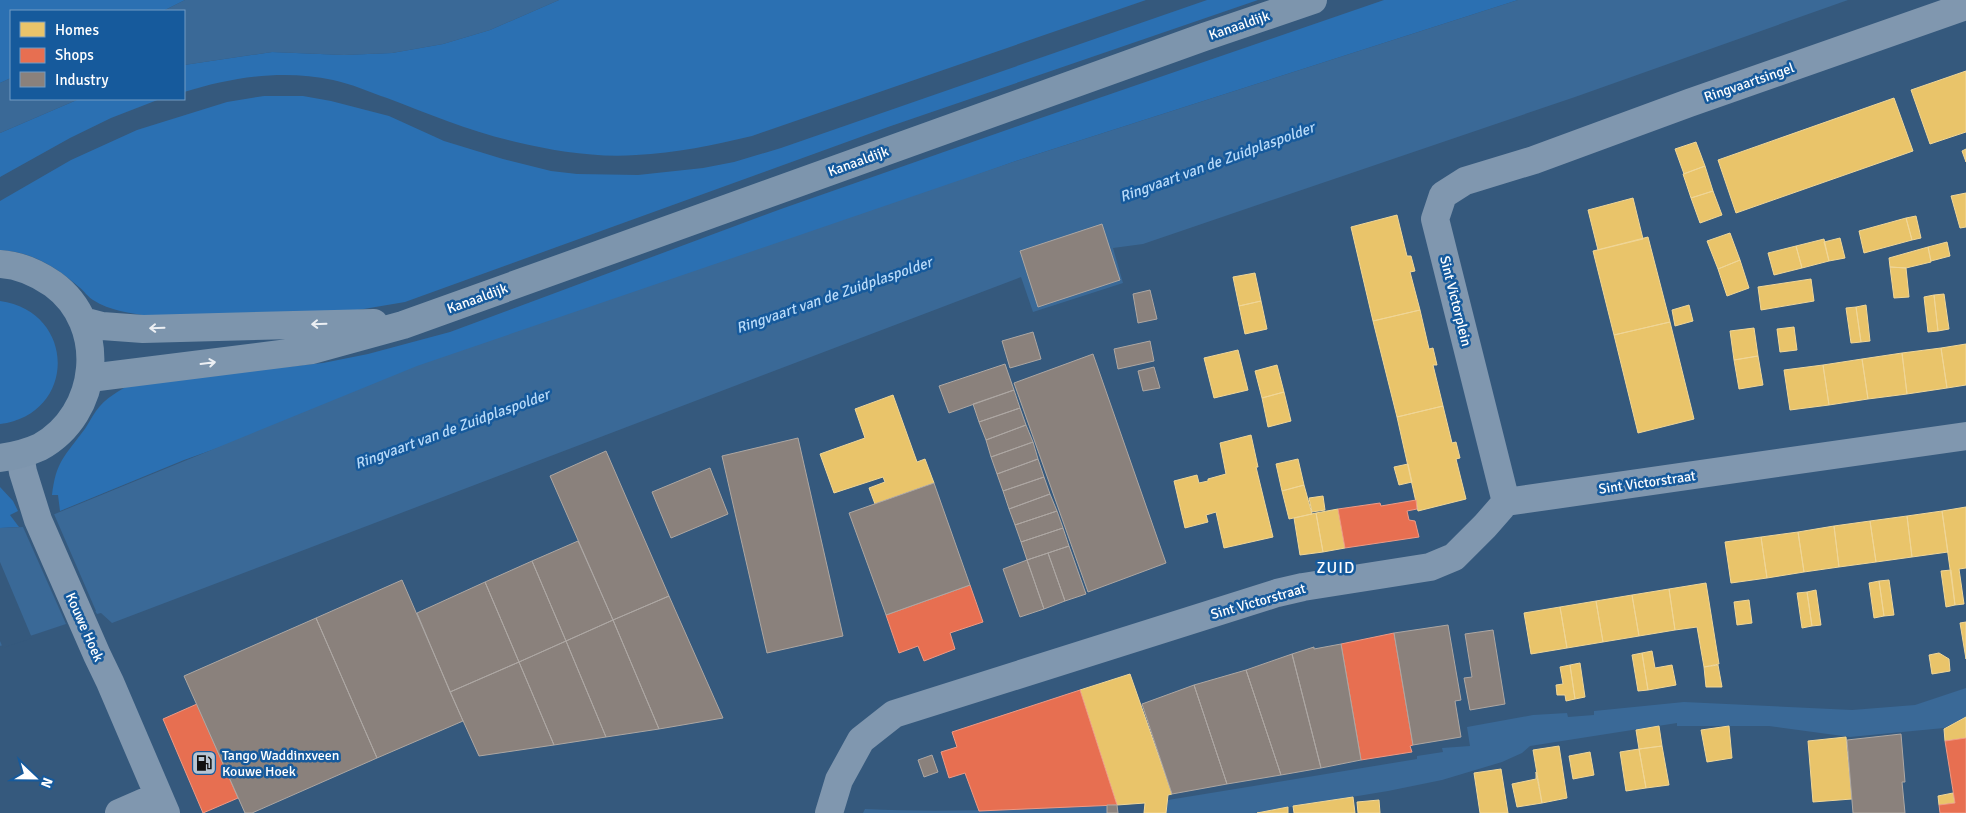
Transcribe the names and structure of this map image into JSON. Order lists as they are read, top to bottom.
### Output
{
  "streets": {
    "main road": ["Kanaaldijk"],
    "street": [
      "Ringvaartsingel",
      "Sint Victorplein",
      "Sint Victorstraat",
      "Kouwe Hoek"
    ]
  },
  "crossings": [
    ["Ringvaartsingel", "Sint Victorplein"],
    ["Sint Victorplein", "Sint Victorstraat"]
  ],
  "districts": ["ZUID"],
  "water": ["Ringvaart van de Zuidplaspolder"],
  "places": {
    "fuel station": ["Tango Waddinxveen Kouwe Hoek"]
  },
  "legend": ["Homes", "Shops", "Industry"],
  "north": "right"
}
